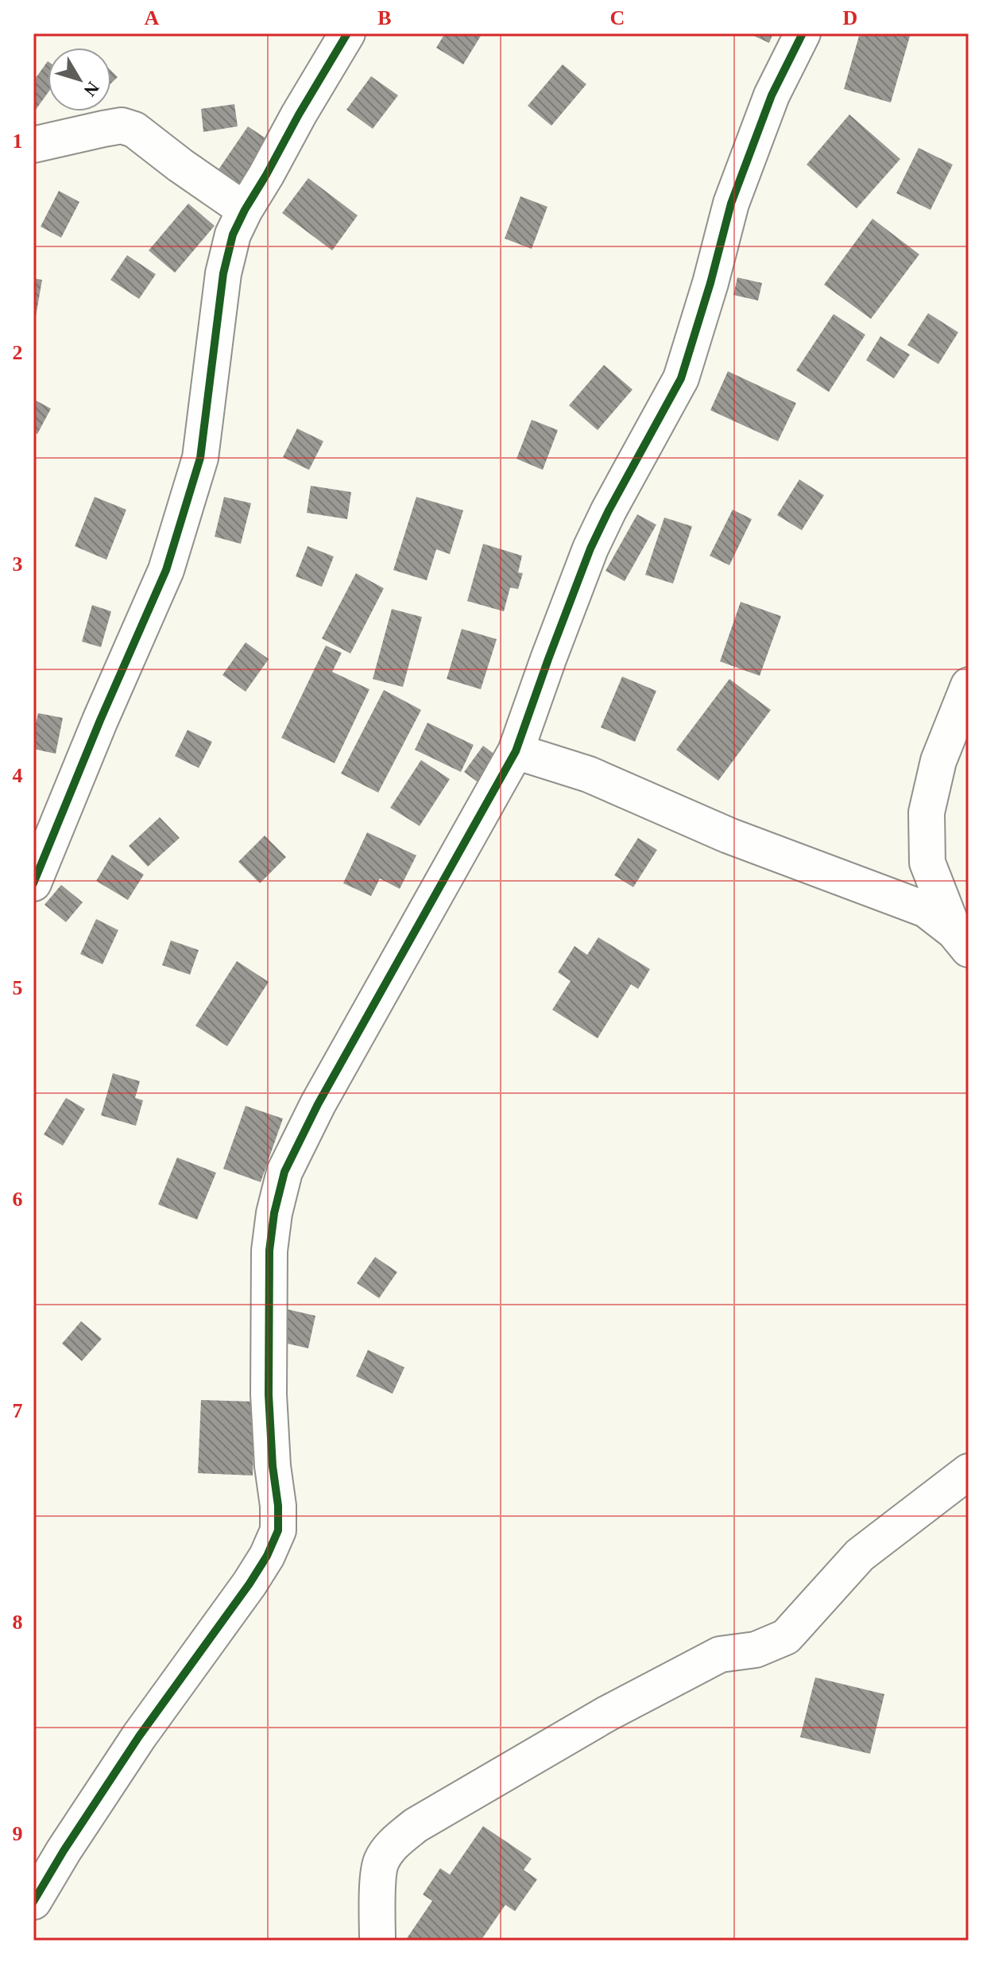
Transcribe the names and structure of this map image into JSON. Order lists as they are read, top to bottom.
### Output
{
  "north": "bottom right",
  "grid": {
    "columns": [
      "A",
      "B",
      "C",
      "D"
    ],
    "rows": [
      "1",
      "2",
      "3",
      "4",
      "5",
      "6",
      "7",
      "8",
      "9"
    ]
  }
}
